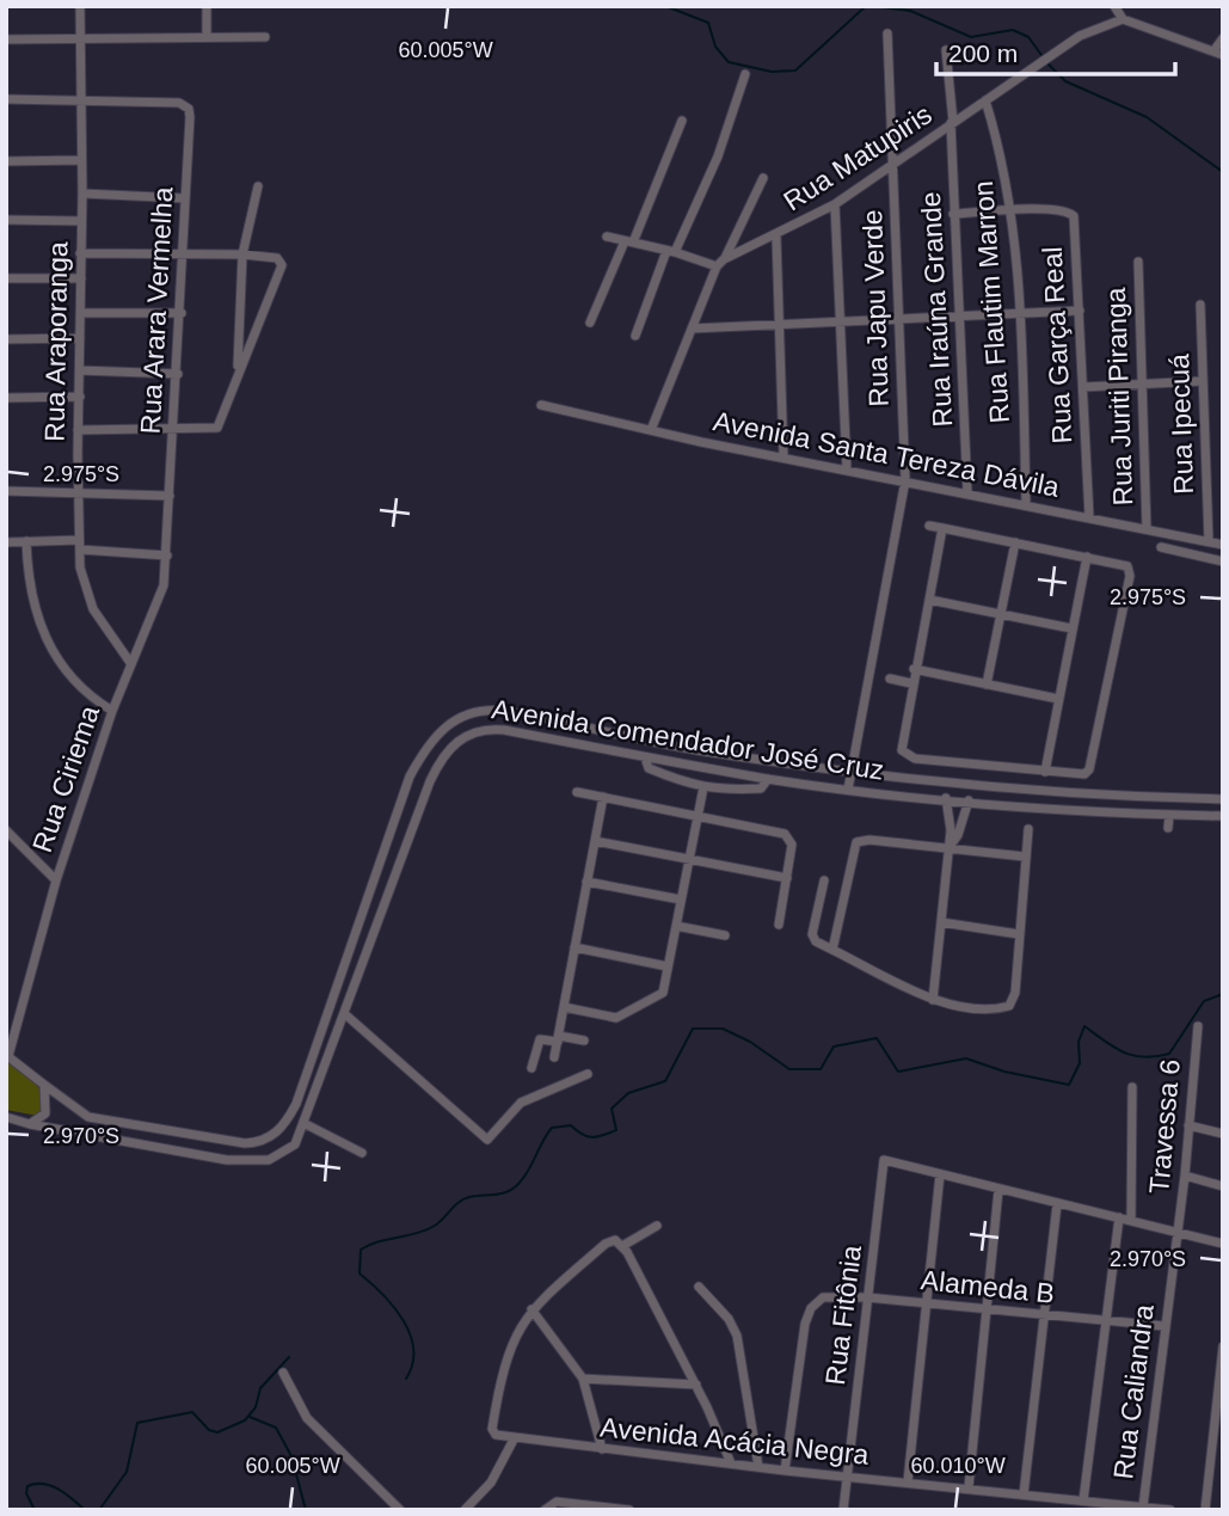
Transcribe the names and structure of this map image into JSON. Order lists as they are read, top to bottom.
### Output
{
  "streets": {
    "street": [
      "Rua Matupiris",
      "Rua Flautim Marron",
      "Rua Japu Verde",
      "Rua Iraúna Grande",
      "Rua Arara Vermelha",
      "Rua Araporanga",
      "Rua Garça Real",
      "Rua Juriti Piranga",
      "Rua Ipecuá",
      "Avenida Santa Tereza Dávila",
      "Avenida Comendador José Cruz",
      "Rua Ciriema",
      "Travessa 6",
      "Alameda B",
      "Rua Fitônia",
      "Rua Caliandra",
      "Avenida Acácia Negra"
    ]
  },
  "crossings": [
    ["Rua Matupiris", "Rua Flautim Marron"],
    ["Rua Matupiris", "Rua Japu Verde"],
    ["Rua Matupiris", "Rua Iraúna Grande"],
    ["Rua Flautim Marron", "Rua Garça Real"],
    ["Rua Flautim Marron", "Avenida Santa Tereza Dávila"],
    ["Rua Japu Verde", "Avenida Santa Tereza Dávila"],
    ["Rua Japu Verde", "Avenida Comendador José Cruz"],
    ["Rua Iraúna Grande", "Avenida Santa Tereza Dávila"],
    ["Rua Arara Vermelha", "Rua Araporanga"],
    ["Rua Arara Vermelha", "Rua Ciriema"],
    ["Rua Araporanga", "Rua Ciriema"],
    ["Rua Garça Real", "Avenida Santa Tereza Dávila"],
    ["Rua Juriti Piranga", "Avenida Santa Tereza Dávila"],
    ["Rua Ipecuá", "Avenida Santa Tereza Dávila"],
    ["Avenida Comendador José Cruz", "Rua Ciriema"],
    ["Travessa 6", "Rua Caliandra"],
    ["Alameda B", "Rua Fitônia"],
    ["Alameda B", "Rua Caliandra"],
    ["Alameda B", "Avenida Acácia Negra"],
    ["Rua Fitônia", "Avenida Acácia Negra"],
    ["Rua Caliandra", "Avenida Acácia Negra"]
  ],
  "scale_bar": "200 m",
  "coordinates": [
    "60.005°W",
    "2.975°S",
    "2.970°S",
    "60.010°W"
  ]
}
